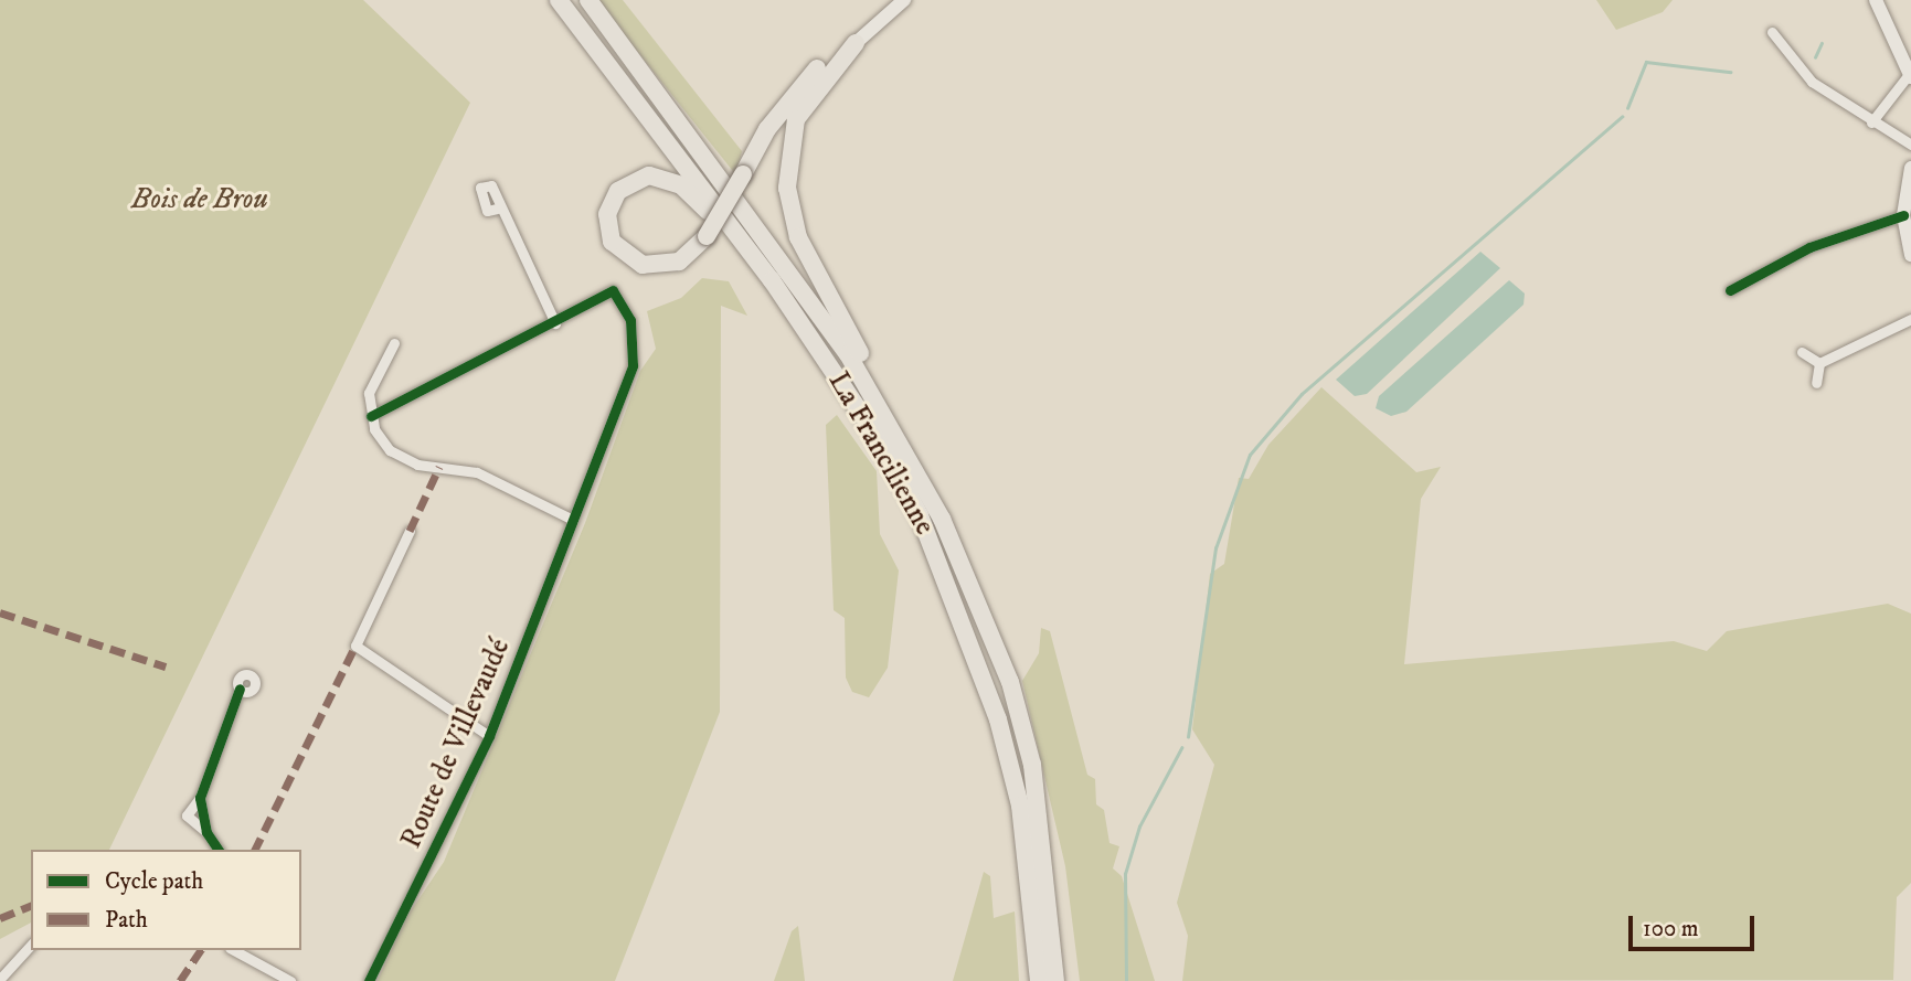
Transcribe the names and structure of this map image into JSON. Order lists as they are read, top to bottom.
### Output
{
  "streets": {
    "highway": ["La Francilienne"],
    "street": ["Route de Villevaudé"]
  },
  "parks": ["Bois de Brou"],
  "legend": ["Cycle path", "Path"],
  "scale_bar": "100 m"
}
